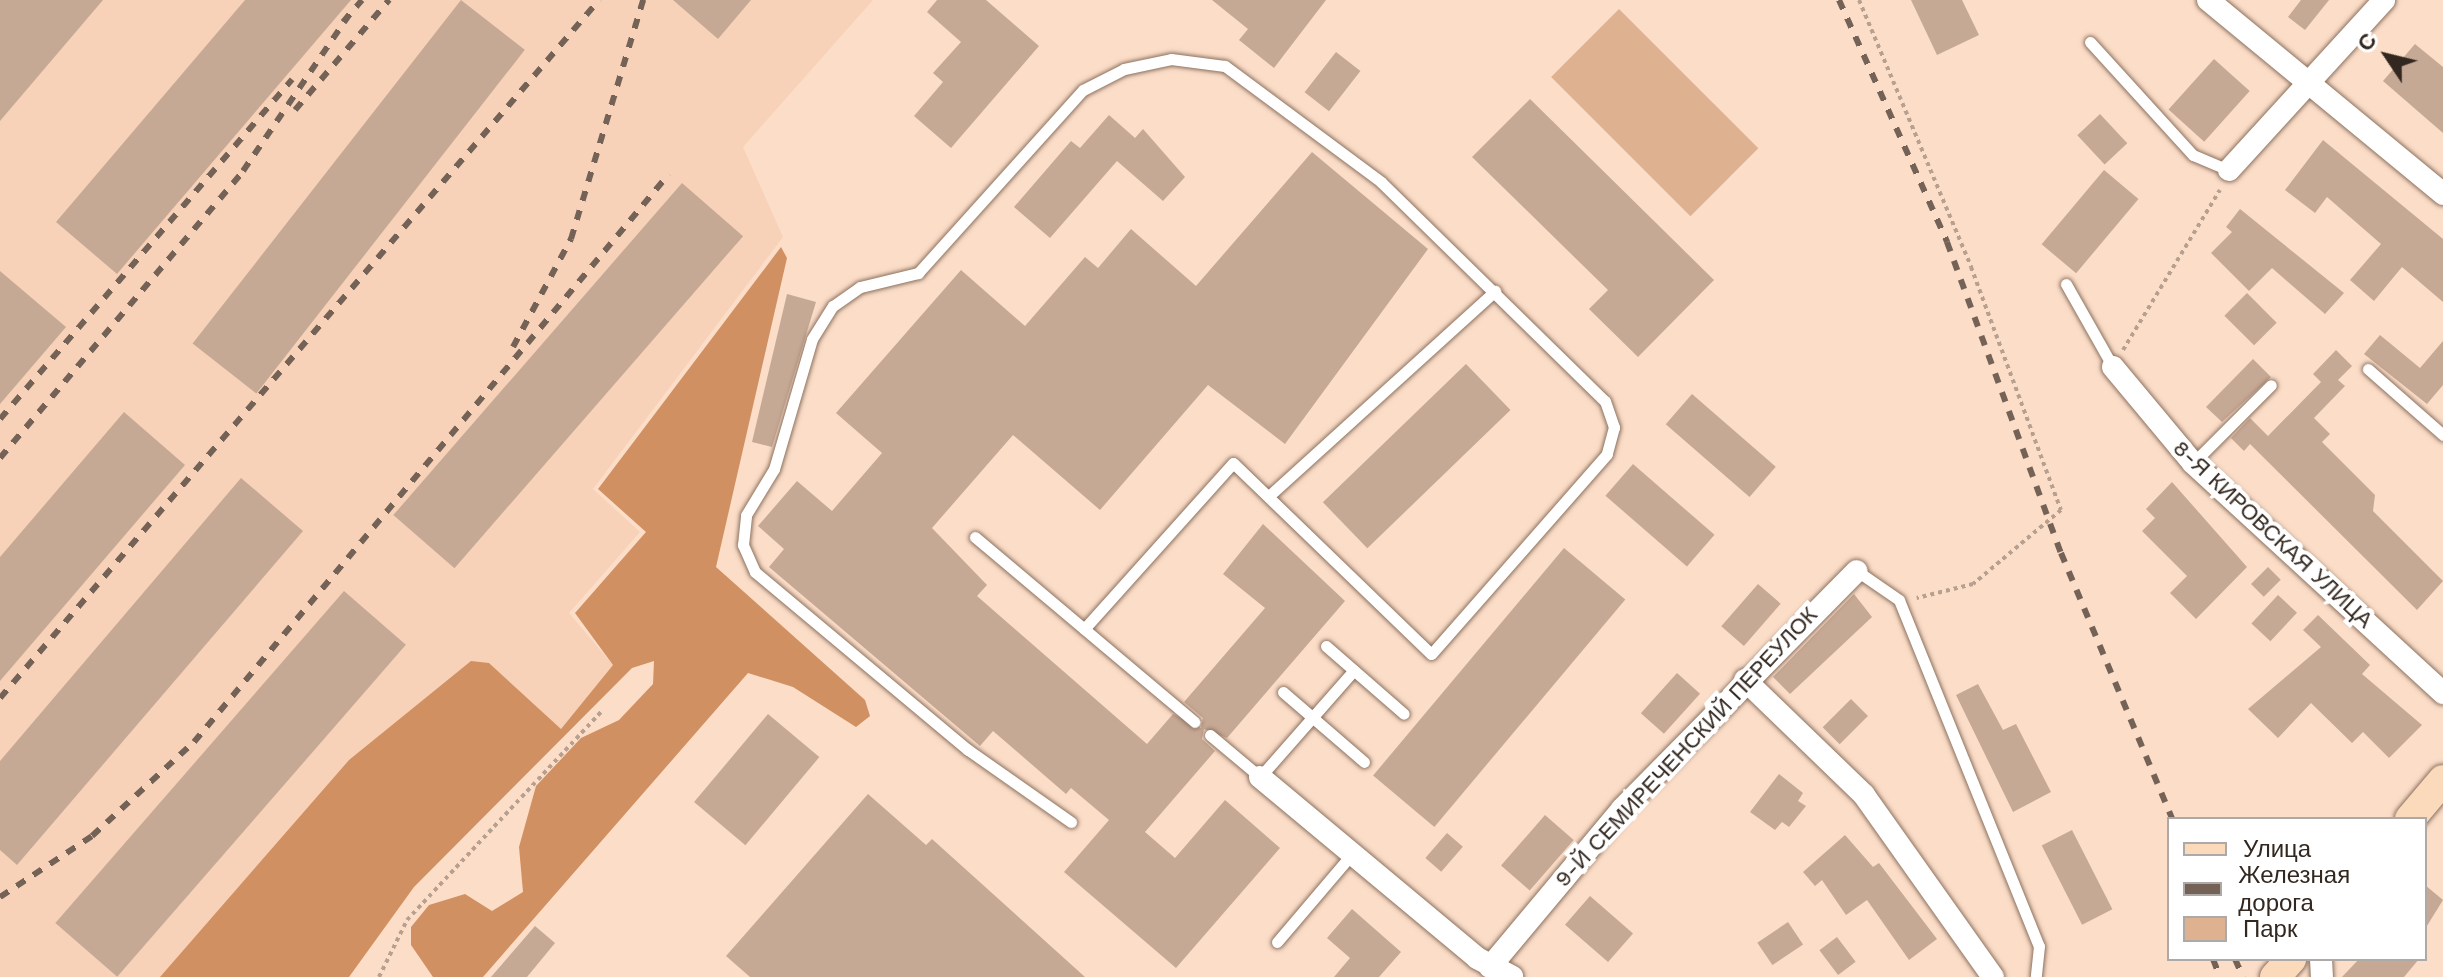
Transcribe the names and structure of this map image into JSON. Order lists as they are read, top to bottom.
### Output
{
  "streets": {
    "street": ["8-Я КИРОВСКАЯ УЛИЦА", "9-Й СЕМИРЕЧЕНСКИЙ ПЕРЕУЛОК"]
  },
  "legend": ["Улица", "Железная дорога", "Парк"],
  "north": "top left"
}
